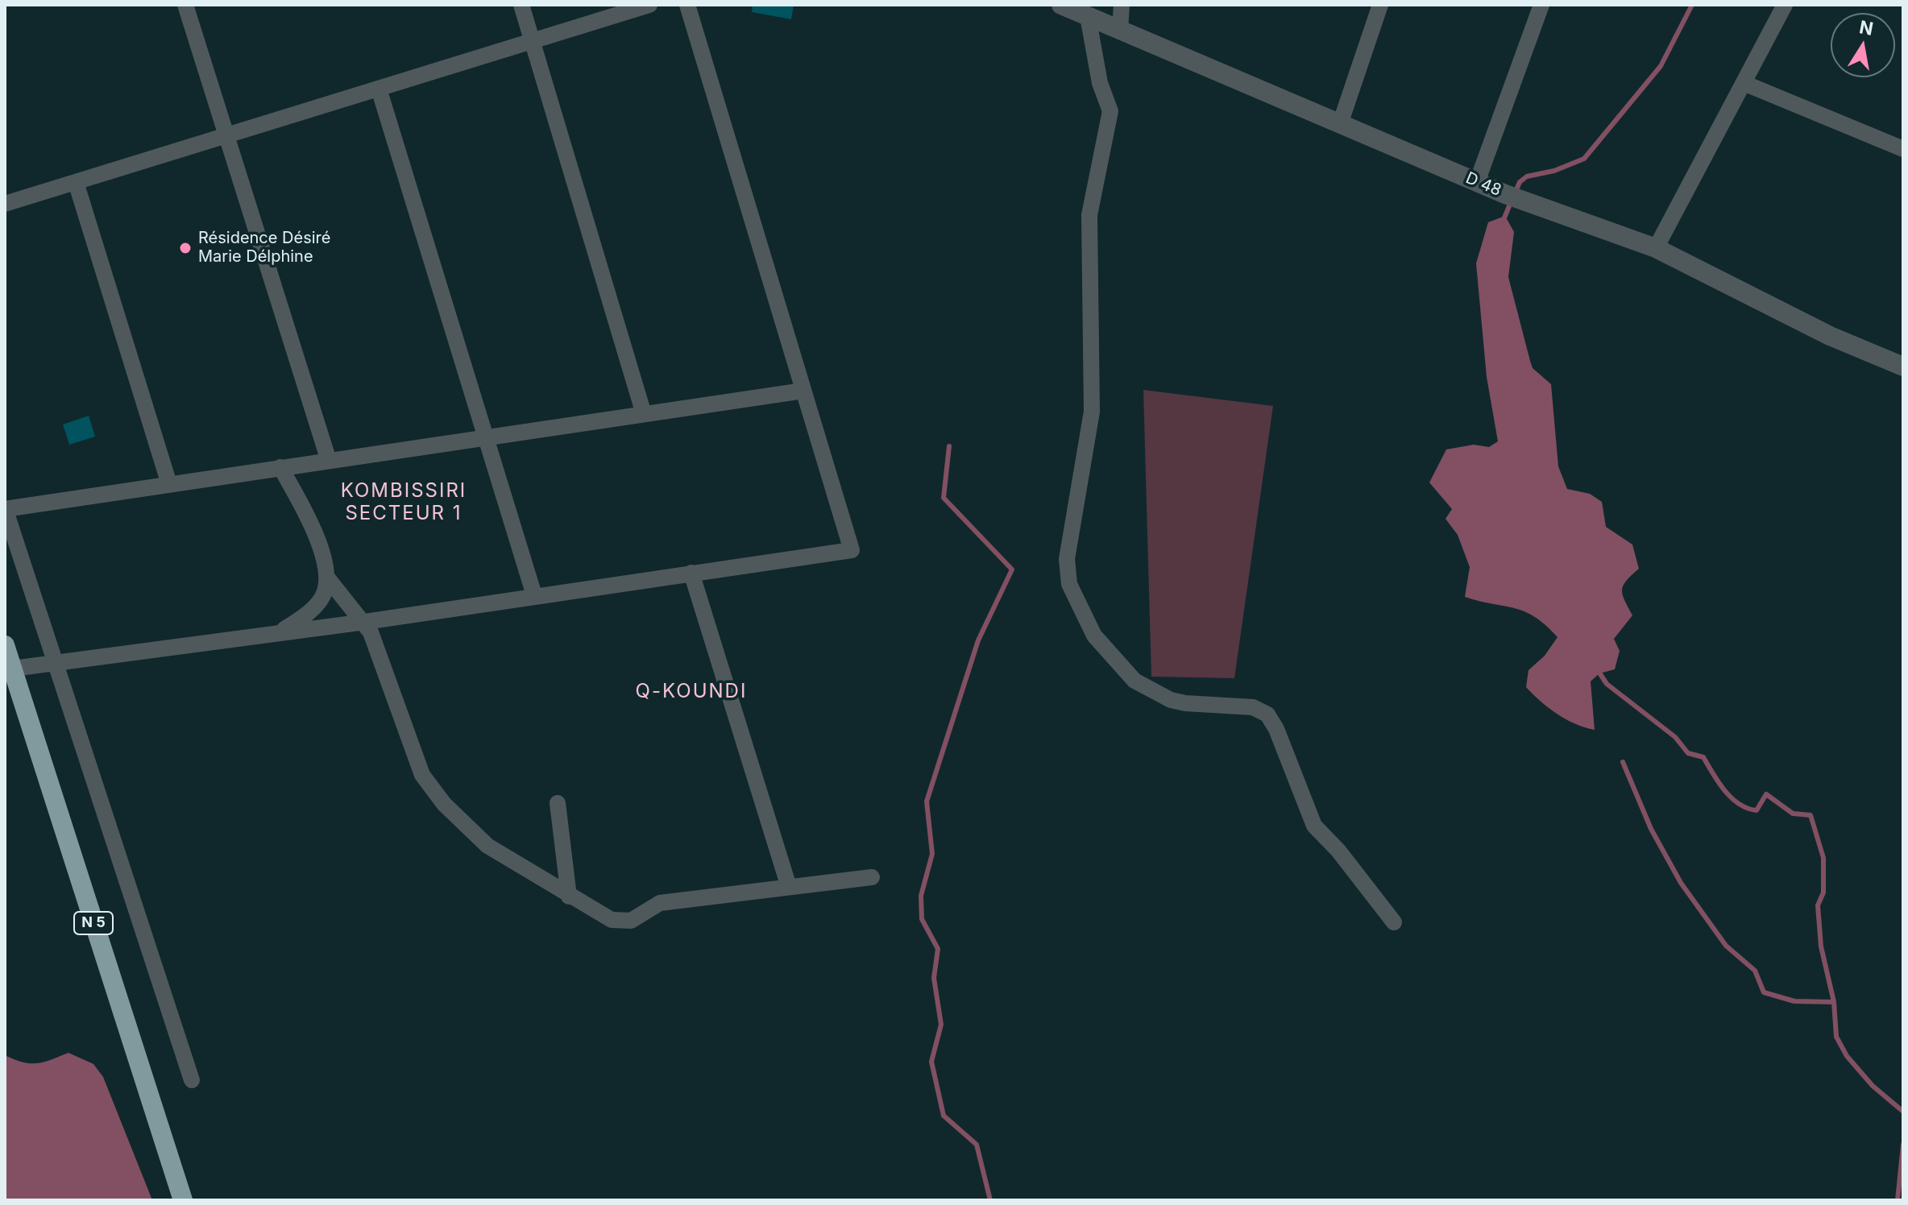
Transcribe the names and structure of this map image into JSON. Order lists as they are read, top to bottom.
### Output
{
  "streets": {
    "highway": ["N 5"],
    "street": ["D 48"]
  },
  "districts": ["KOMBISSIRI SECTEUR 1", "Q-KOUNDI"],
  "places": ["Résidence Désiré Marie Délphine"],
  "north": "top"
}
